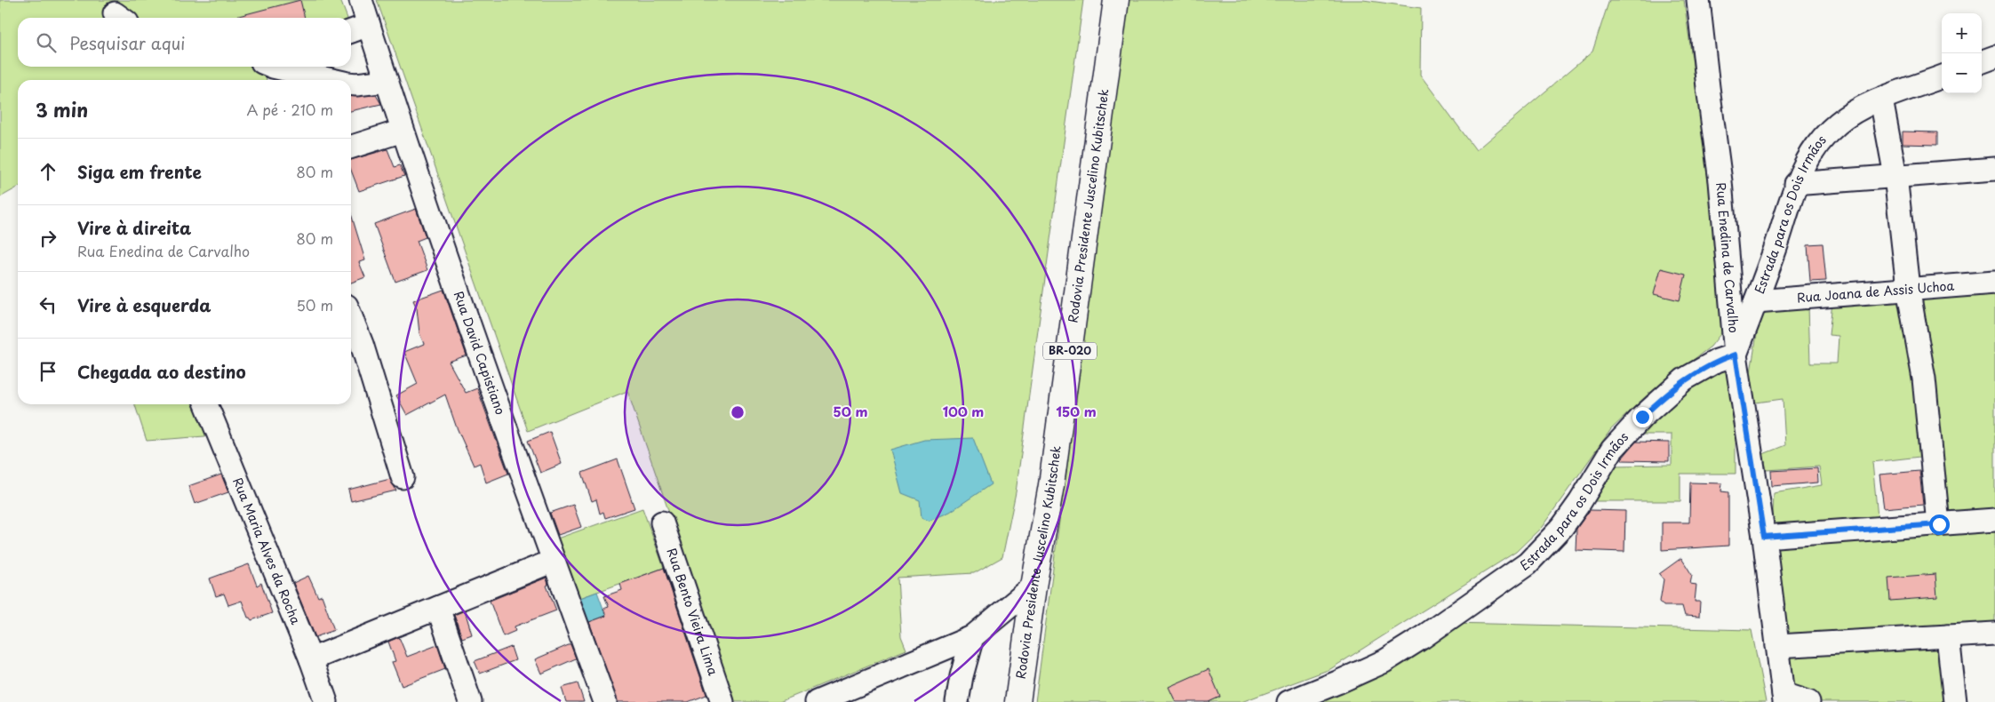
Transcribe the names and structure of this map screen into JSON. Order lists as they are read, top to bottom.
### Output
{
  "streets": {
    "highway": ["Rodovia Presidente Juscelino Kubitschek", "BR-020"],
    "street": [
      "Estrada para os Dois Irmãos",
      "Rua Enedina de Carvalho",
      "Rua Joana de Assis Uchoa",
      "Rua David Capistiano",
      "Rua Maria Alves da Rocha",
      "Rua Bento Vieira Lima"
    ]
  },
  "crossings": [
    ["Estrada para os Dois Irmãos", "Rua Enedina de Carvalho"],
    ["Estrada para os Dois Irmãos", "Rua Joana de Assis Uchoa"]
  ],
  "page": {
    "map_buttons": ["+", "−"],
    "search": "Pesquisar aqui",
    "heading": ["3 min", "A pé · 210 m"],
    "list": [
      ["Siga em frente", "80 m"],
      ["Vire à direita", "Rua Enedina de Carvalho", "80 m"],
      ["Vire à esquerda", "50 m"],
      "Chegada ao destino"
    ]
  },
  "rings": ["50 m", "100 m", "150 m"]
}
